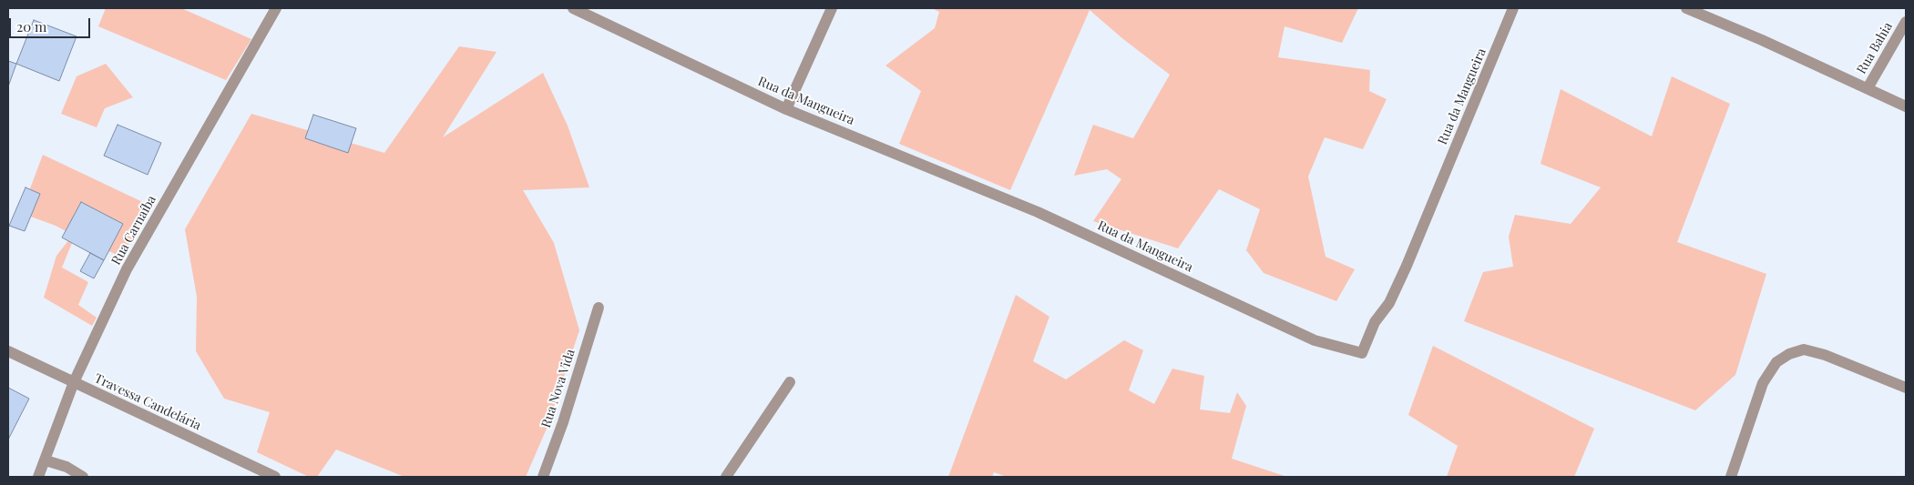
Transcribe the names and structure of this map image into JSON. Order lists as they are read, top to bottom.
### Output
{
  "streets": {
    "street": [
      "Rua Bahia",
      "Rua da Mangueira",
      "Rua Carnaíba",
      "Rua Nova Vida",
      "Travessa Candelária"
    ]
  },
  "crossings": [
    ["Rua Carnaíba", "Travessa Candelária"]
  ],
  "scale_bar": "20 m"
}
